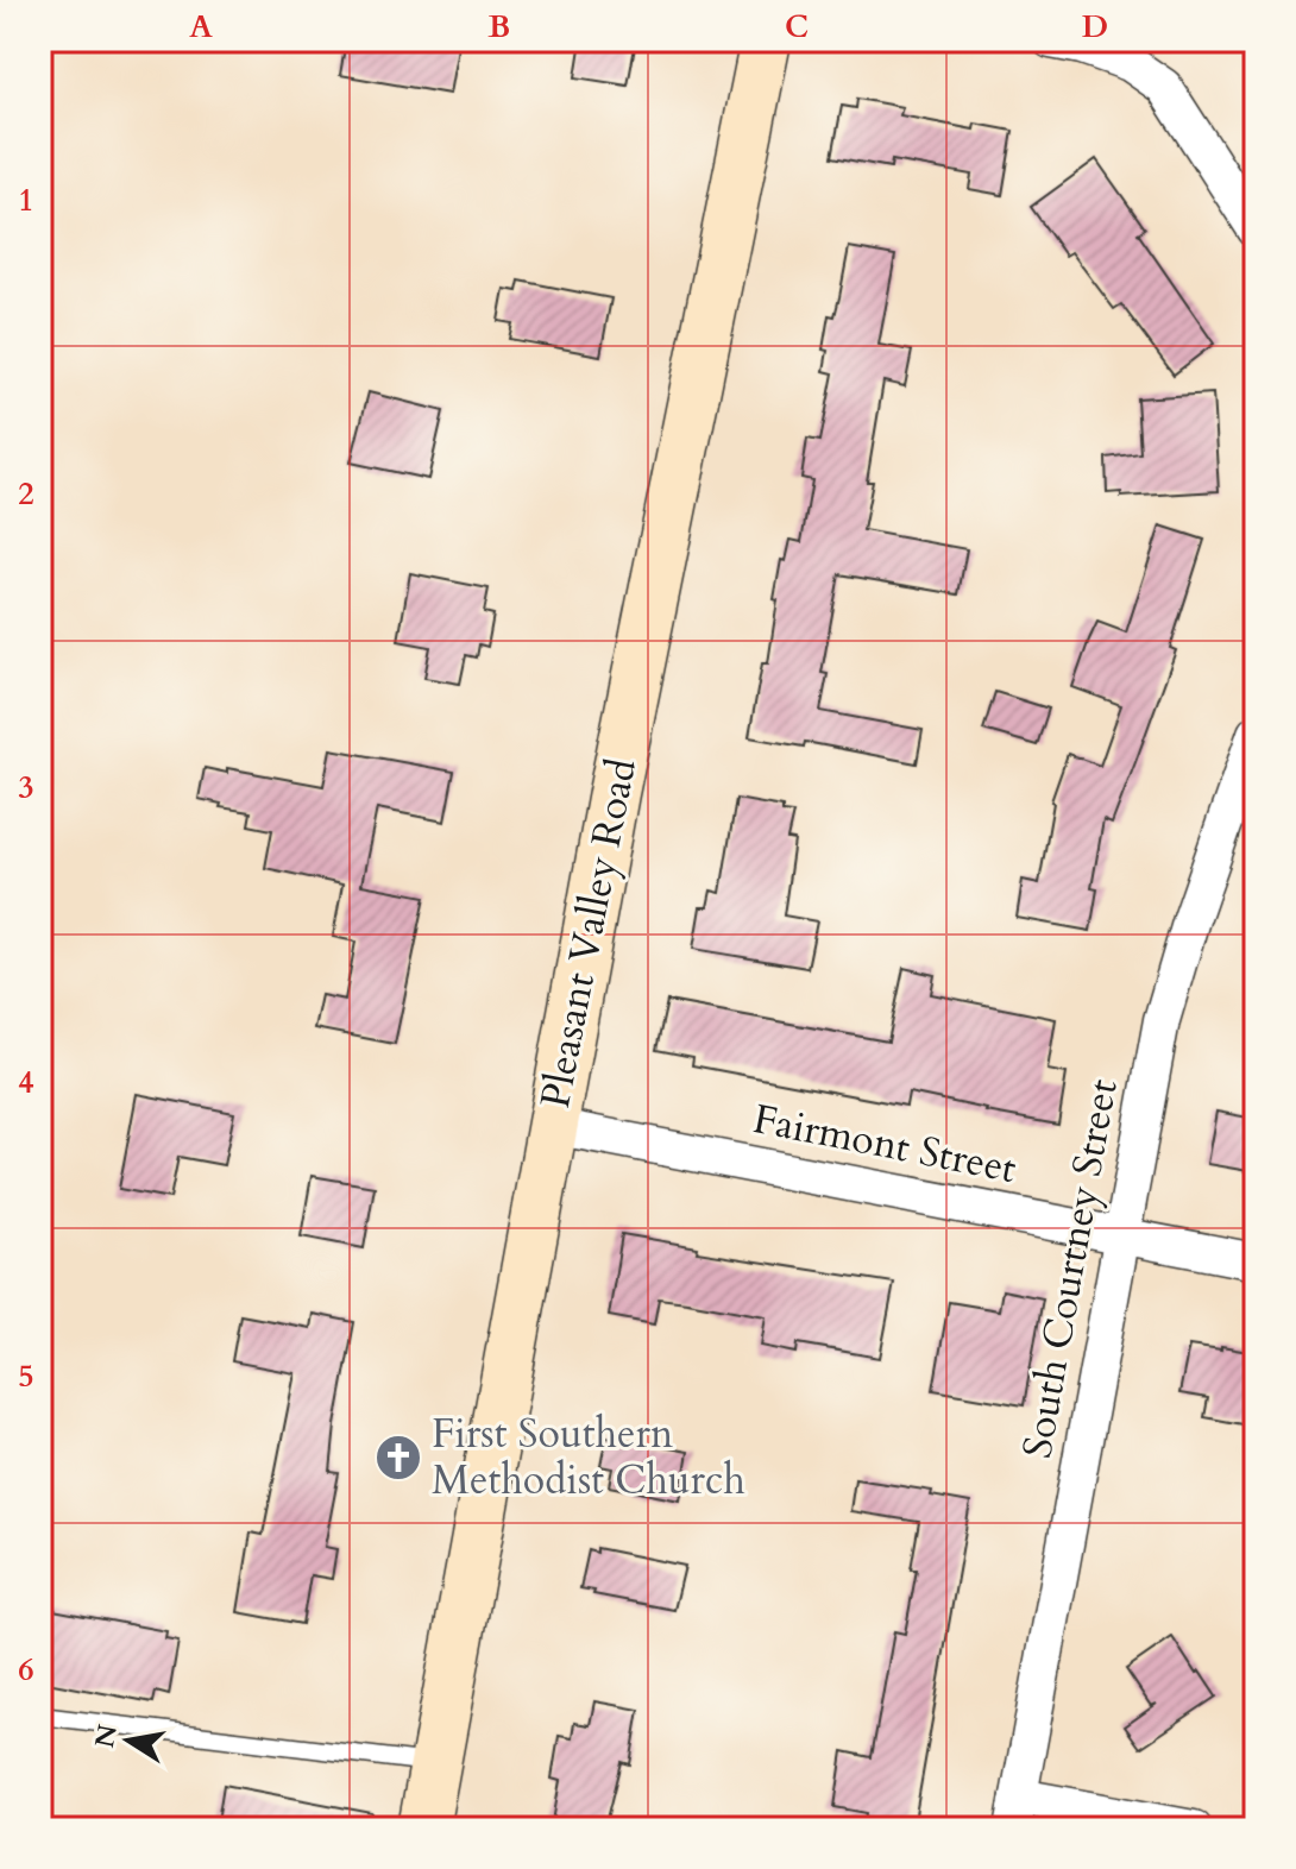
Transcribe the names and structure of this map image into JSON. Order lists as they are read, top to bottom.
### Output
{
  "streets": {
    "street": ["Pleasant Valley Road", "Fairmont Street", "South Courtney Street"]
  },
  "crossings": [
    ["Pleasant Valley Road", "Fairmont Street"],
    ["Fairmont Street", "South Courtney Street"]
  ],
  "places": {
    "church": ["First Southern Methodist Church"]
  },
  "north": "left",
  "grid": {
    "columns": [
      "A",
      "B",
      "C",
      "D"
    ],
    "rows": [
      "1",
      "2",
      "3",
      "4",
      "5",
      "6"
    ]
  }
}
